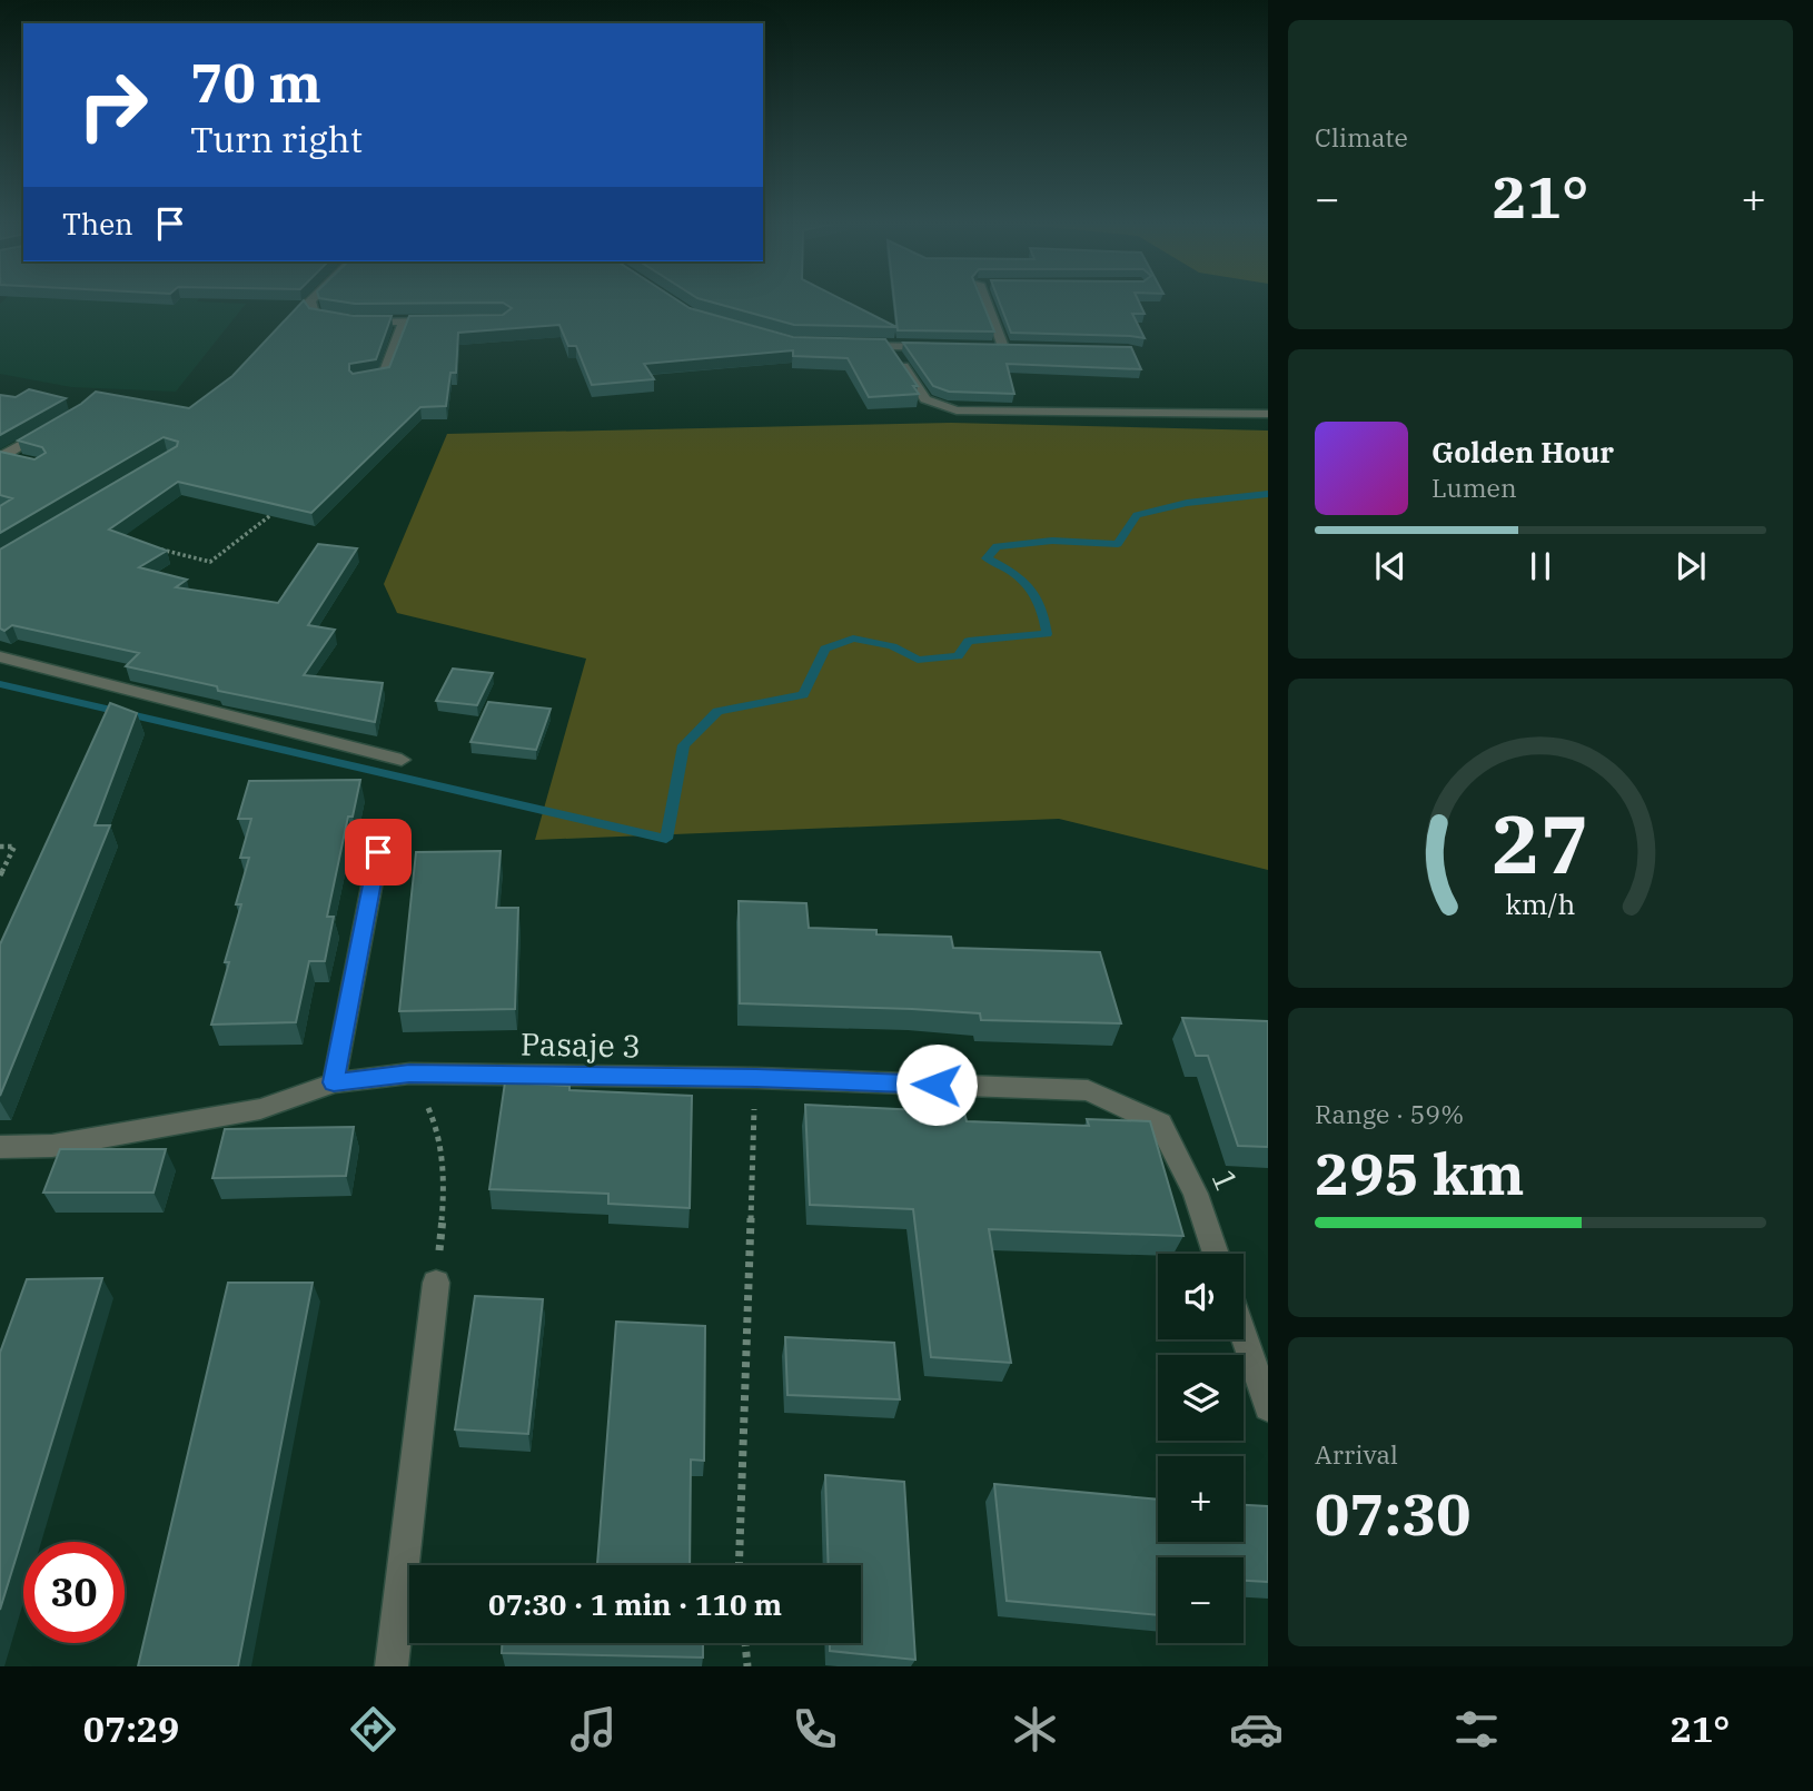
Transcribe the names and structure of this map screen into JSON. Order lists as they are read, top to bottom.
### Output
{
  "streets": {
    "street": ["Pasaje 3", "1"]
  },
  "crossings": [
    ["Pasaje 3", "1"]
  ],
  "page": {
    "tile": [
      "Climate",
      ["Range · 59%", "295 km"],
      ["Arrival", "07:30"]
    ],
    "turn": ["70 m", "Turn right"],
    "heat": ["−", "21°", "+"],
    "then": "Then",
    "song": ["Golden Hour", "Lumen"],
    "map_buttons": ["+", "−"],
    "limit": "30",
    "trip": "07:30 · 1 min · 110 m",
    "tabs": ["07:29", "21°"],
    "gauge": ["27", "km/h"]
  }
}
